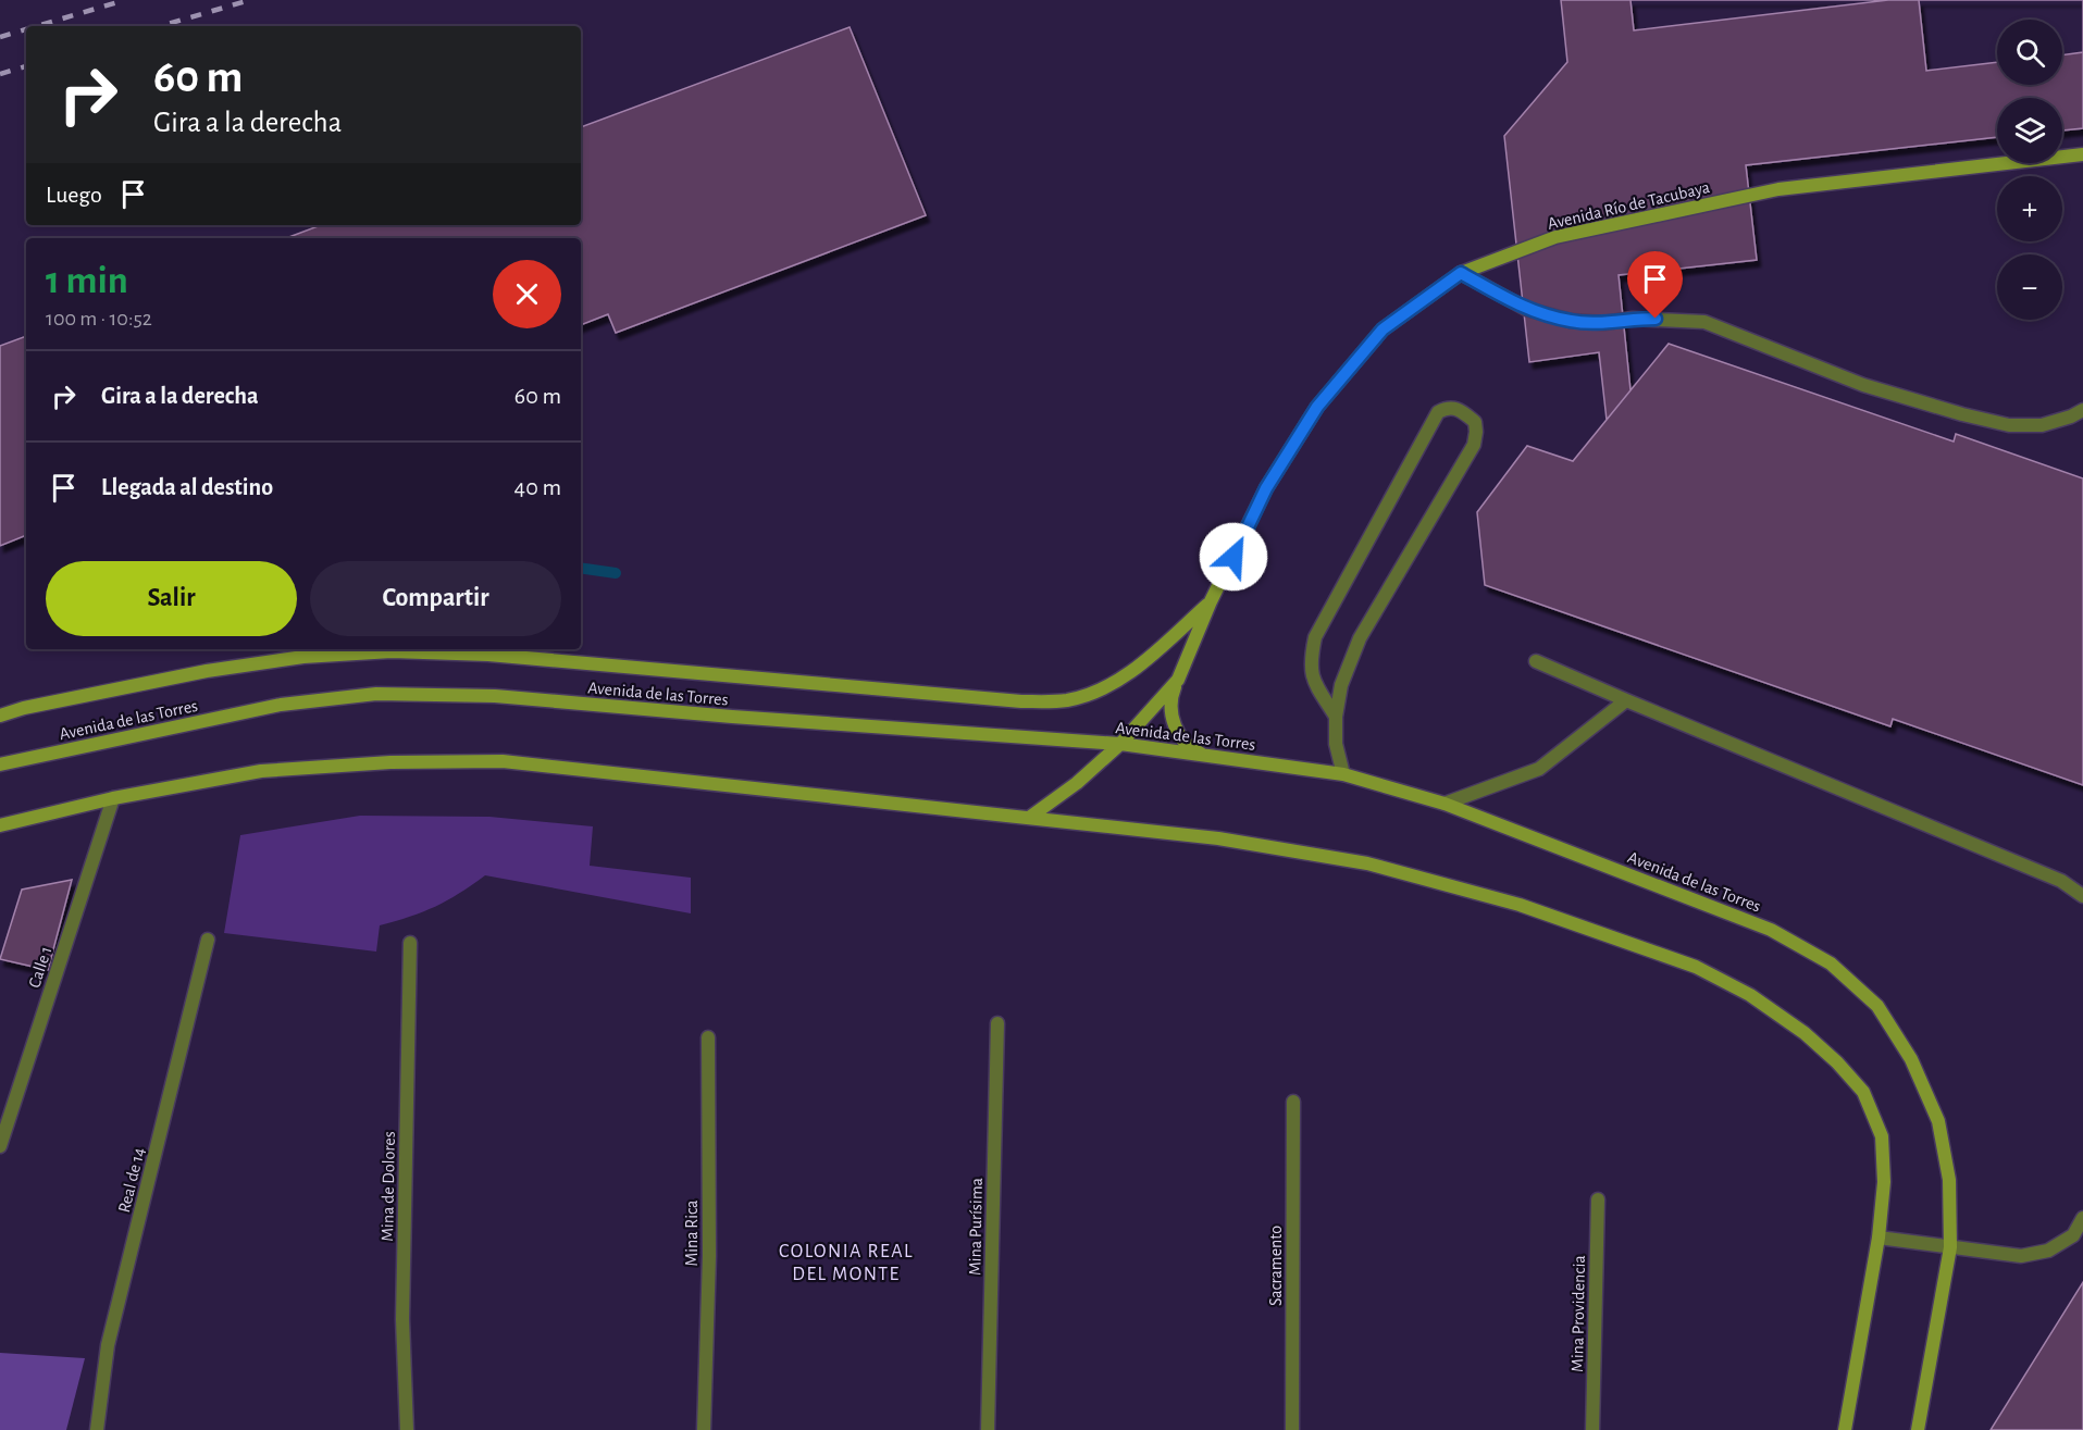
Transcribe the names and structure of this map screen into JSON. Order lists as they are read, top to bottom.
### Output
{
  "streets": {
    "street": [
      "Avenida Río de Tacubaya",
      "Avenida de las Torres",
      "Calle 1",
      "Real de 14",
      "Mina de Dolores",
      "Mina Purísima",
      "Mina Rica",
      "Sacramento",
      "Mina Providencia"
    ]
  },
  "crossings": [
    ["Avenida Río de Tacubaya", "Avenida de las Torres"]
  ],
  "districts": ["COLONIA REAL DEL MONTE"],
  "page": {
    "map_buttons": ["+", "−"],
    "turn": ["60 m", "Gira a la derecha"],
    "then": "Luego",
    "heading": ["1 min", "100 m · 10:52"],
    "list": [
      {
        "name": "Gira a la derecha",
        "value": "60 m"
      },
      {
        "name": "Llegada al destino",
        "value": "40 m"
      }
    ],
    "buttons": ["Salir", "Compartir"]
  }
}
